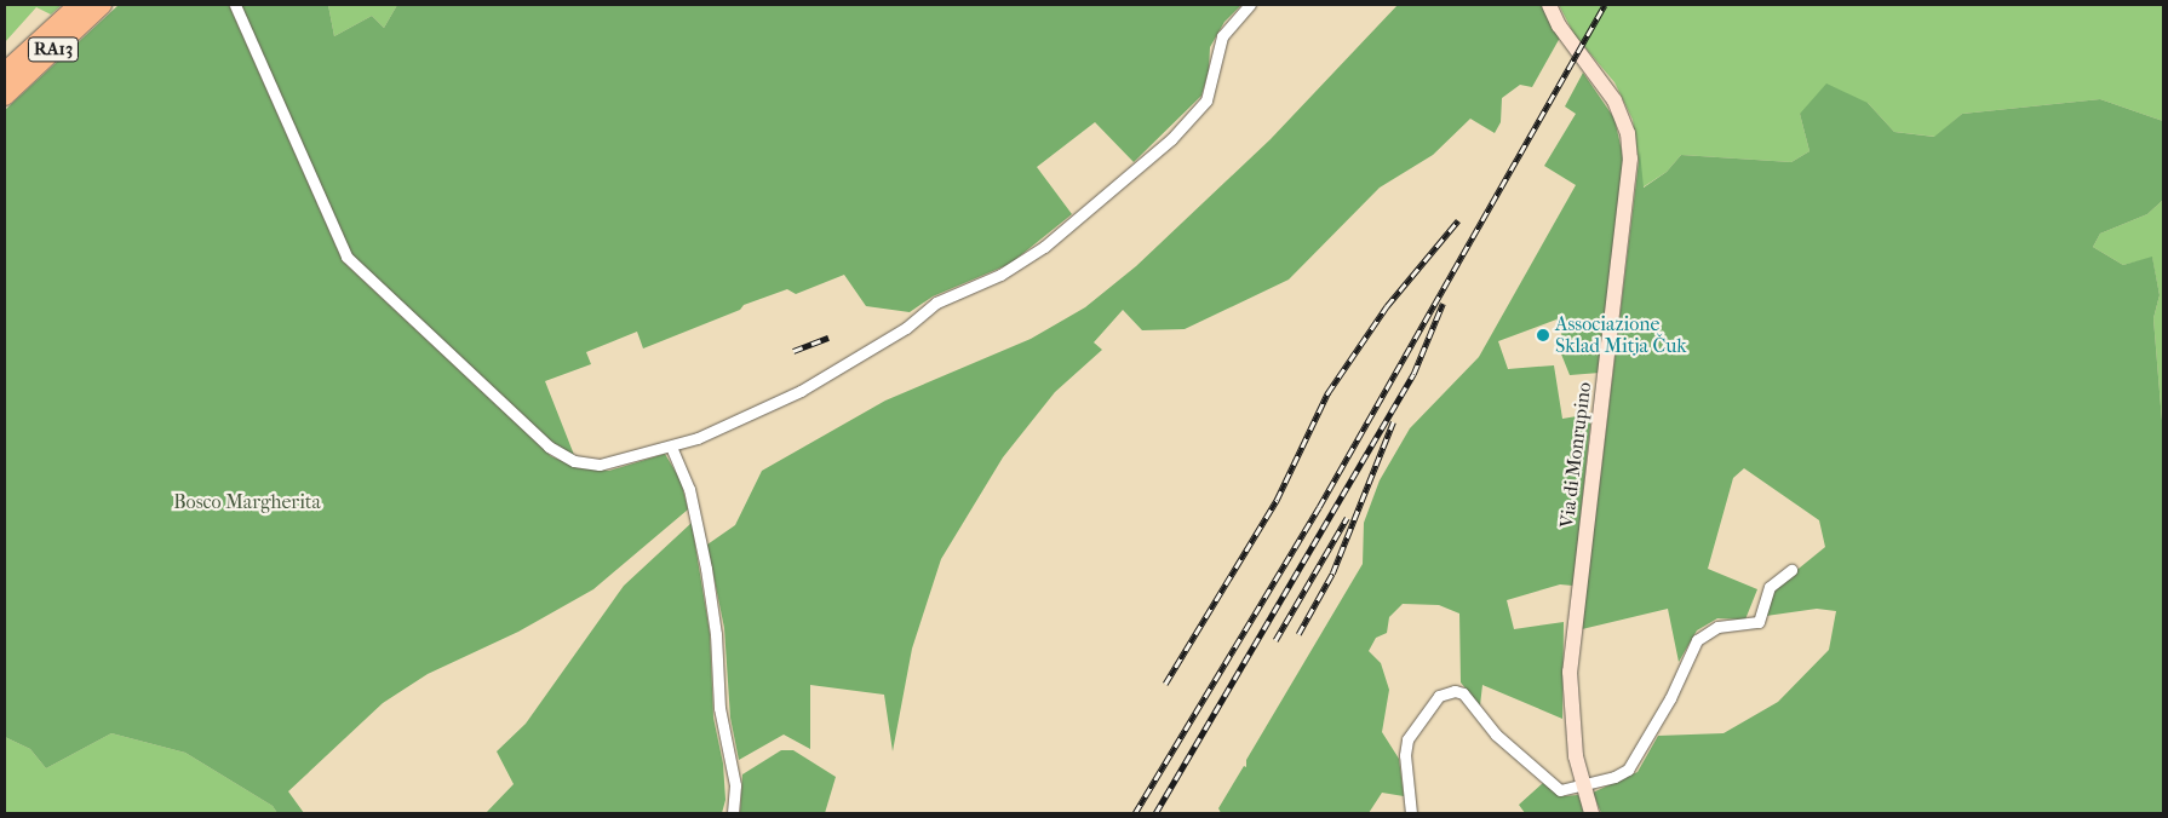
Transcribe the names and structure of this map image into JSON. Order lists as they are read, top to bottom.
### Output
{
  "streets": {
    "highway": ["RA13"],
    "main road": ["Via di Monrupino"]
  },
  "parks": ["Bosco Margherita"],
  "places": ["Associazione Sklad Mitja Čuk"]
}
